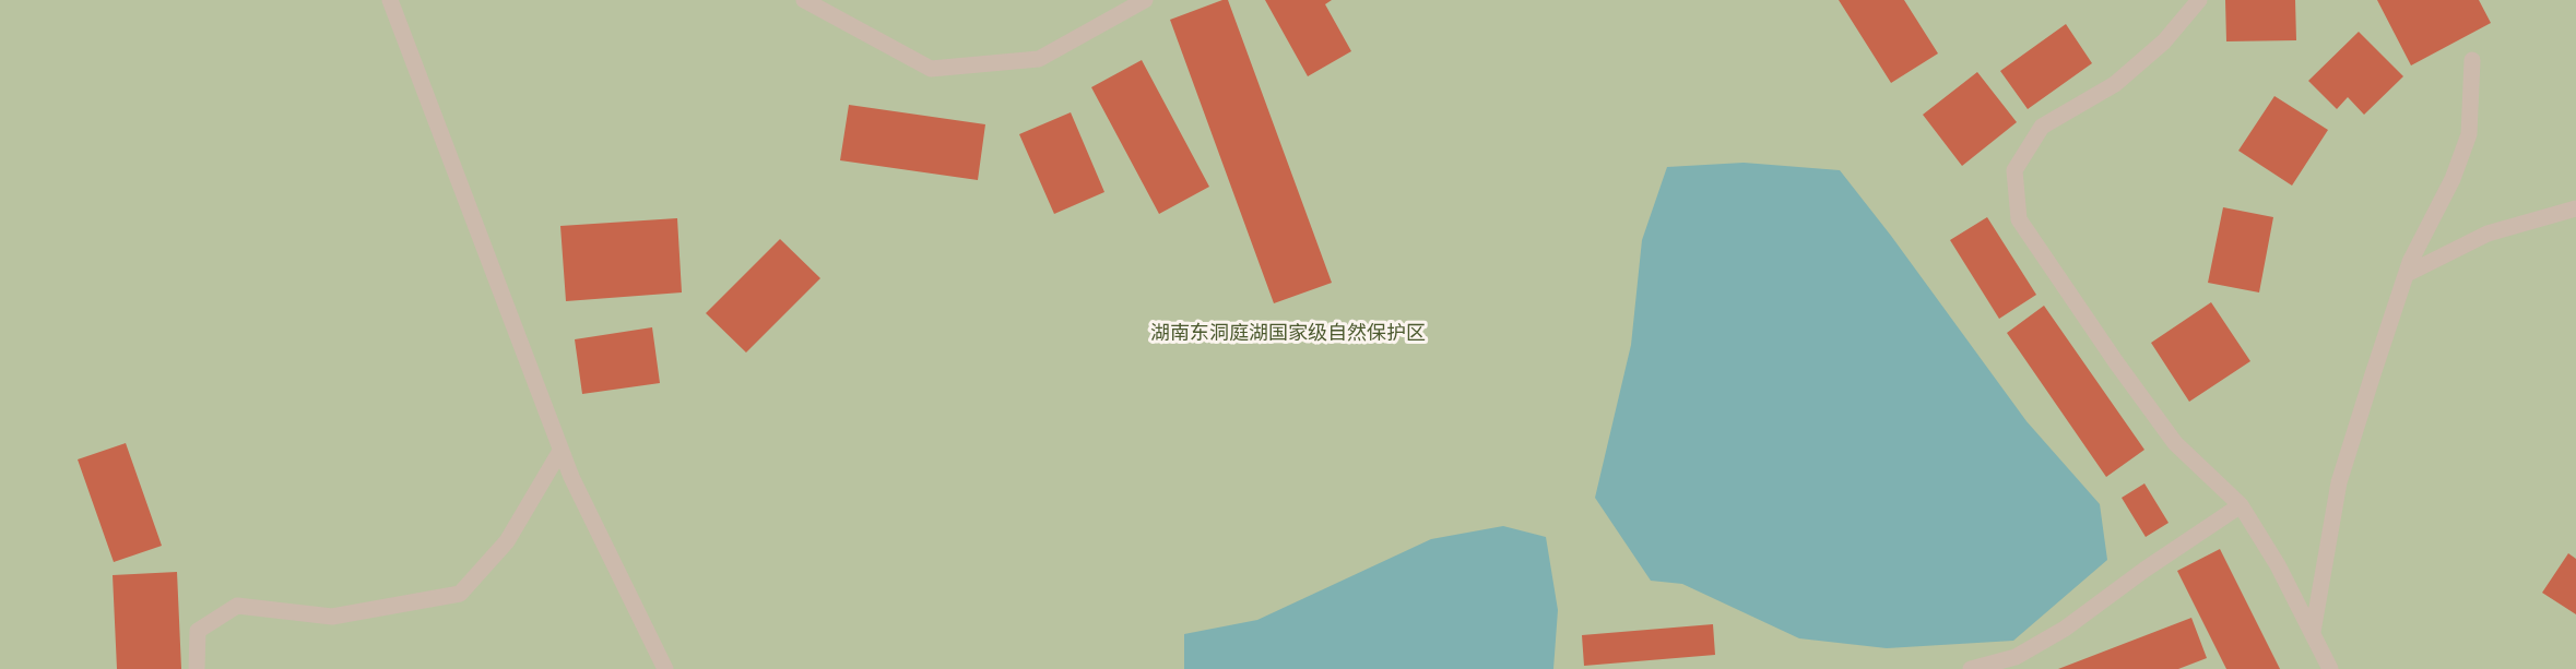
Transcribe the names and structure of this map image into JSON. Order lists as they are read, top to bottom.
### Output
{
  "parks": ["湖南东洞庭湖国家级自然保护区"]
}
